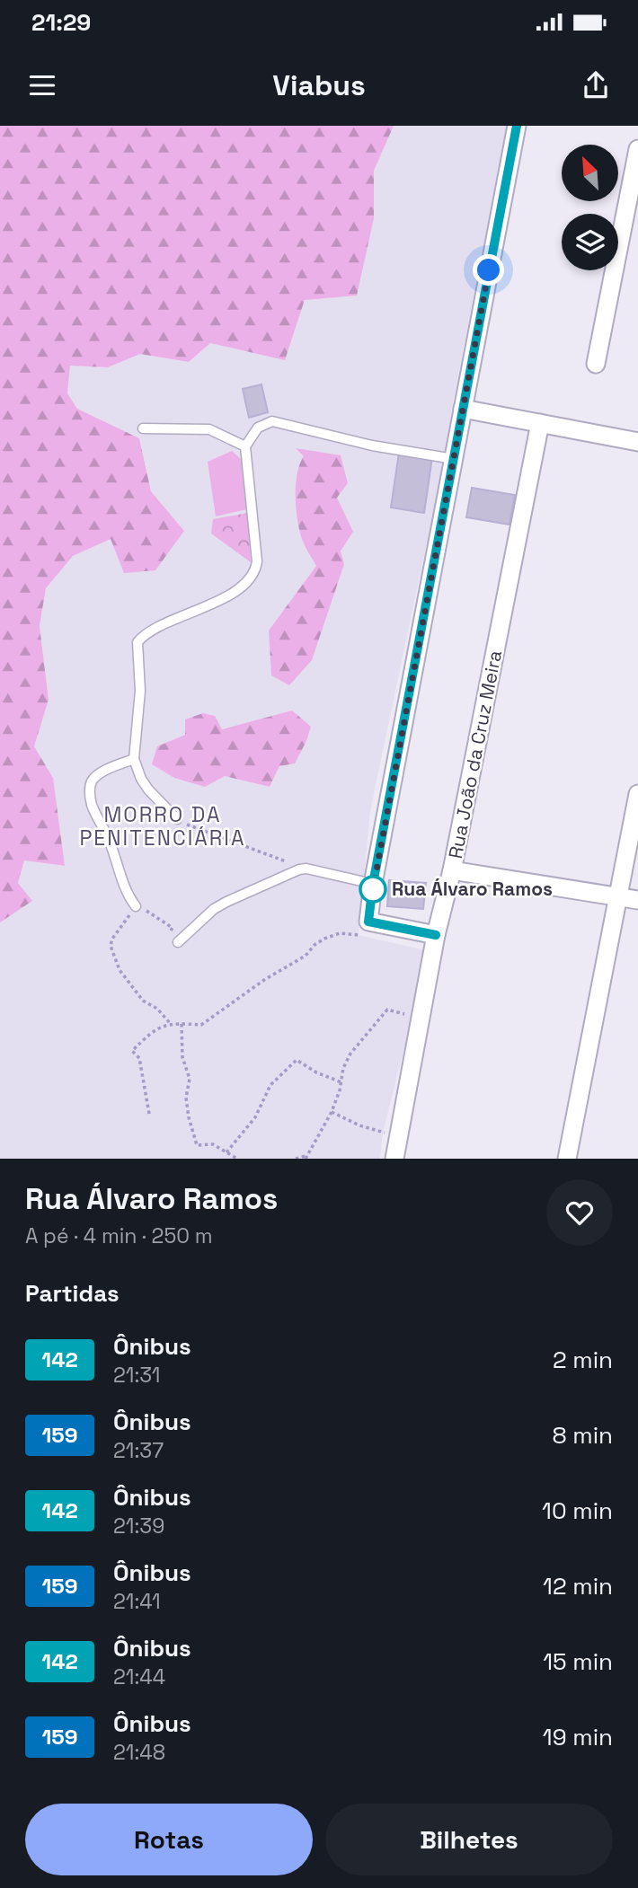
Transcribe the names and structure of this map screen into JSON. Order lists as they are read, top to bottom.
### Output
{
  "streets": {
    "street": ["Rua João da Cruz Meira"]
  },
  "districts": ["MORRO DA PENITENCIÁRIA"],
  "places": ["Rua Álvaro Ramos"],
  "lines": ["bus line 142"],
  "north": "top left",
  "page": {
    "status": "21:29",
    "header": "Viabus",
    "heading": [
      ["Rua Álvaro Ramos", "A pé · 4 min · 250 m"],
      "Partidas"
    ],
    "list": [
      {
        "mark": "142",
        "name": "Ônibus",
        "note": "21:31",
        "value": "2 min"
      },
      {
        "mark": "159",
        "name": "Ônibus",
        "note": "21:37",
        "value": "8 min"
      },
      {
        "mark": "142",
        "name": "Ônibus",
        "note": "21:39",
        "value": "10 min"
      },
      {
        "mark": "159",
        "name": "Ônibus",
        "note": "21:41",
        "value": "12 min"
      },
      {
        "mark": "142",
        "name": "Ônibus",
        "note": "21:44",
        "value": "15 min"
      },
      {
        "mark": "159",
        "name": "Ônibus",
        "note": "21:48",
        "value": "19 min"
      }
    ],
    "buttons": ["Rotas", "Bilhetes"]
  }
}
